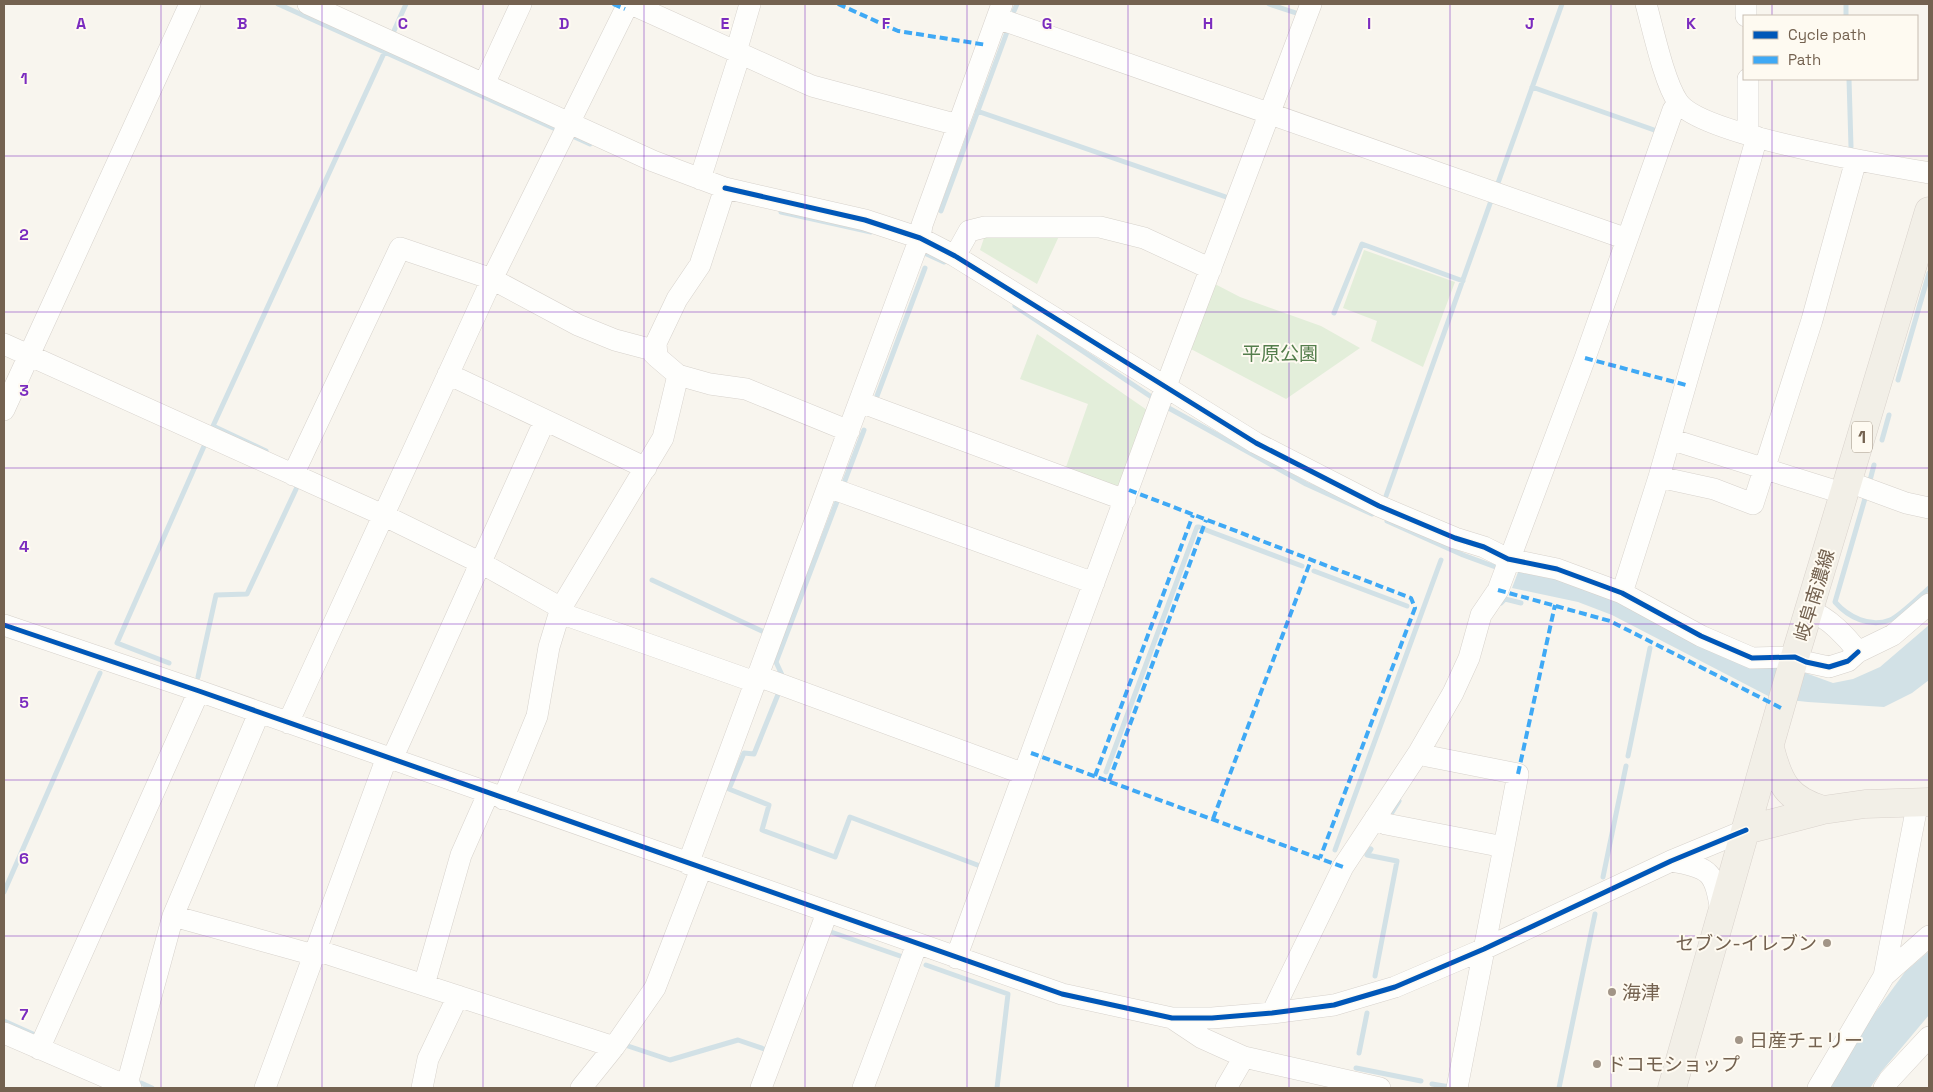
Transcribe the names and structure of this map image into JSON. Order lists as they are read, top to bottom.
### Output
{
  "streets": {
    "main road": ["1", "岐阜南濃線"]
  },
  "crossings": [
    ["1", "岐阜南濃線"]
  ],
  "parks": ["平原公園"],
  "places": [
    "セブン-イレブン",
    "海津",
    "日産チェリー",
    "ドコモショップ"
  ],
  "legend": ["Cycle path", "Path"],
  "grid": {
    "columns": [
      "A",
      "B",
      "C",
      "D",
      "E",
      "F",
      "G",
      "H",
      "I",
      "J",
      "K"
    ],
    "rows": [
      "1",
      "2",
      "3",
      "4",
      "5",
      "6",
      "7"
    ]
  }
}
